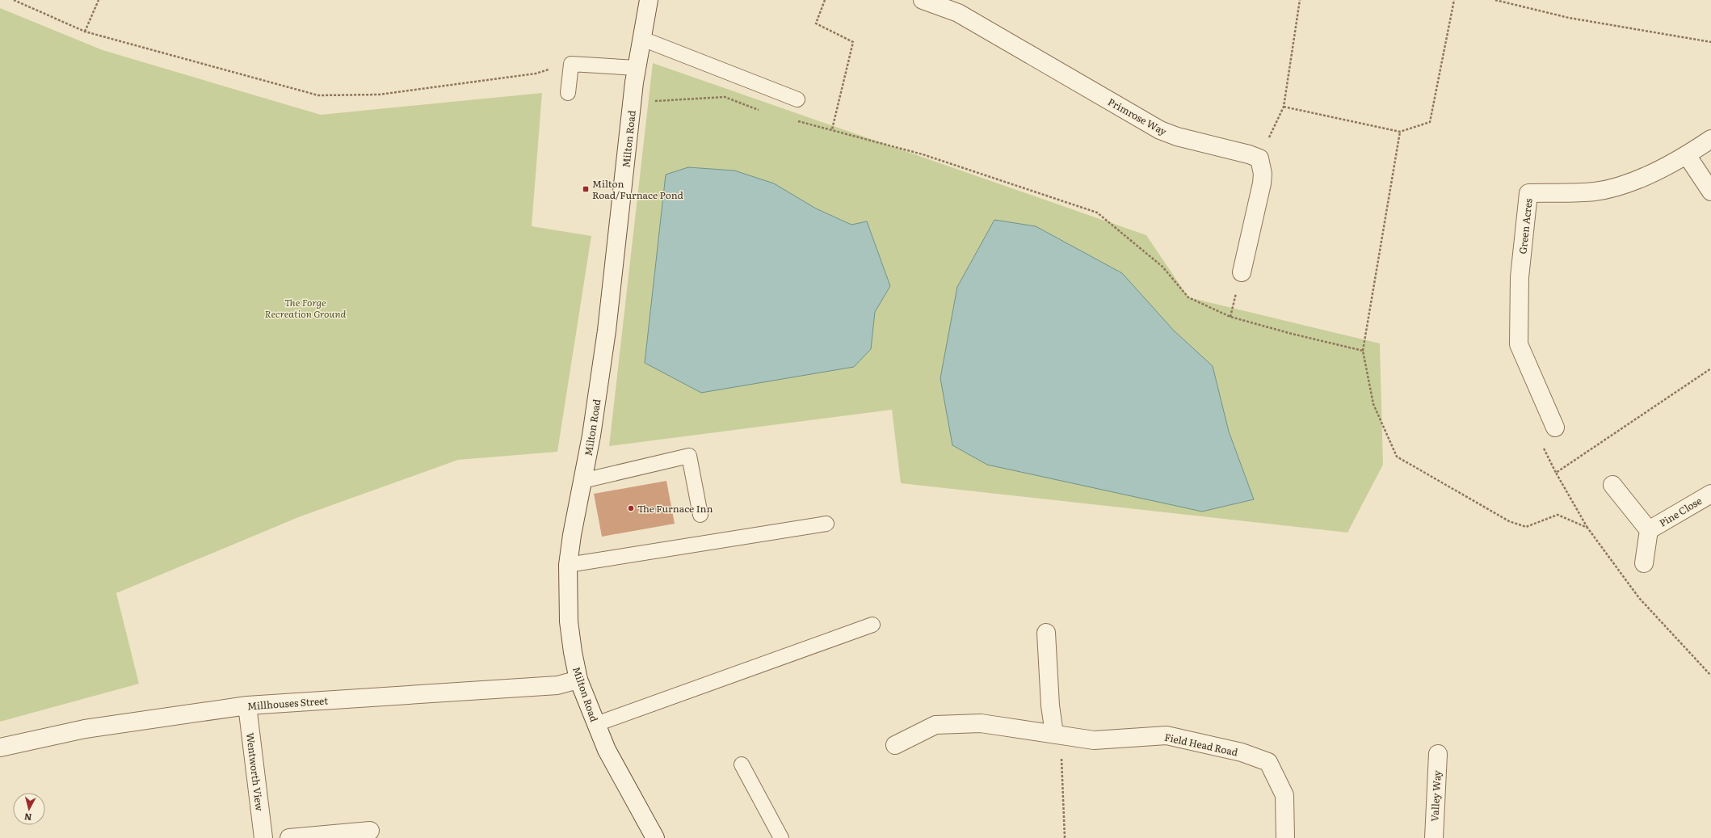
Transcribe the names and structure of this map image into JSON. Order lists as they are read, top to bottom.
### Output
{
  "streets": {
    "street": [
      "Primrose Way",
      "Milton Road",
      "Green Acres",
      "Pine Close",
      "Millhouses Street",
      "Field Head Road",
      "Wentworth View",
      "Valley Way"
    ]
  },
  "crossings": [
    ["Milton Road", "Millhouses Street"],
    ["Millhouses Street", "Wentworth View"]
  ],
  "parks": ["The Forge Recreation Ground"],
  "places": {
    "transit": ["Milton Road/Furnace Pond"],
    "other": ["The Furnace Inn"]
  },
  "north": "bottom"
}
